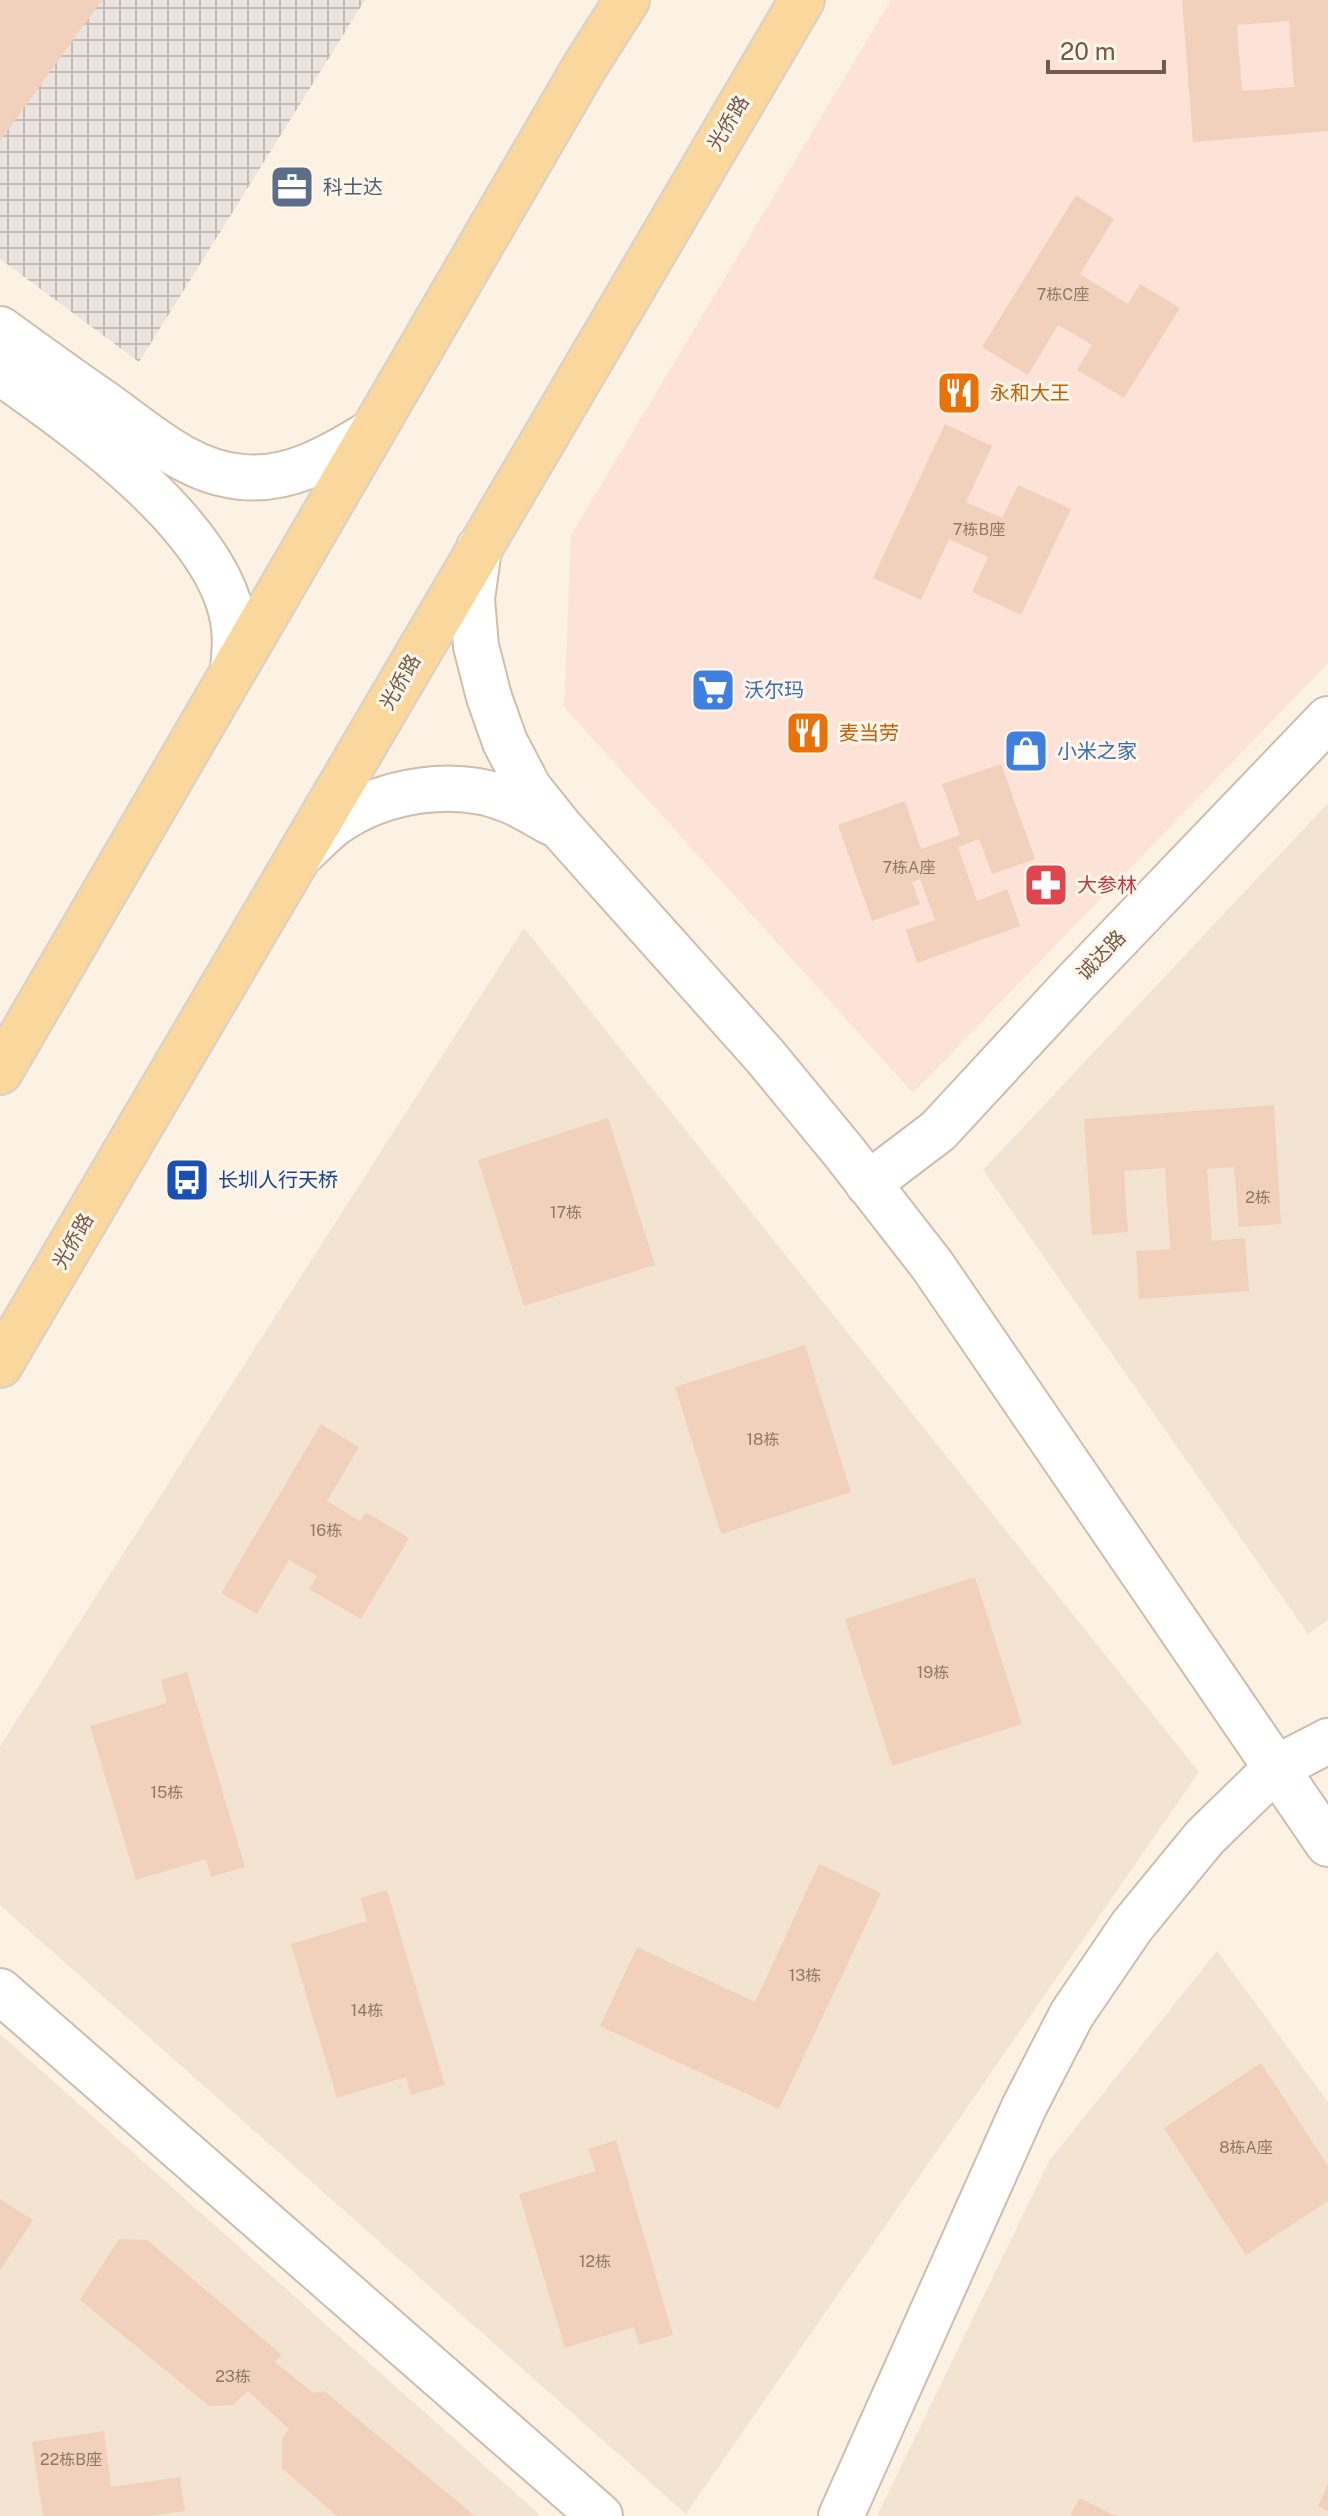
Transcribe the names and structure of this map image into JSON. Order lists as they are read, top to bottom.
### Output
{
  "streets": {
    "main road": ["光侨路"],
    "street": ["诚达路"]
  },
  "places": {
    "office": ["科士达"],
    "restaurant": ["永和大王", "麦当劳"],
    "supermarket": ["沃尔玛"],
    "shop": ["小米之家"],
    "pharmacy": ["大参林"],
    "bus stop": ["长圳人行天桥"]
  },
  "house_numbers": [
    "7栋C座",
    "7栋B座",
    "7栋A座",
    "2栋",
    "17栋",
    "18栋",
    "16栋",
    "19栋",
    "15栋",
    "13栋",
    "14栋",
    "8栋A座",
    "12栋",
    "23栋",
    "22栋B座"
  ],
  "scale_bar": "20 m"
}
